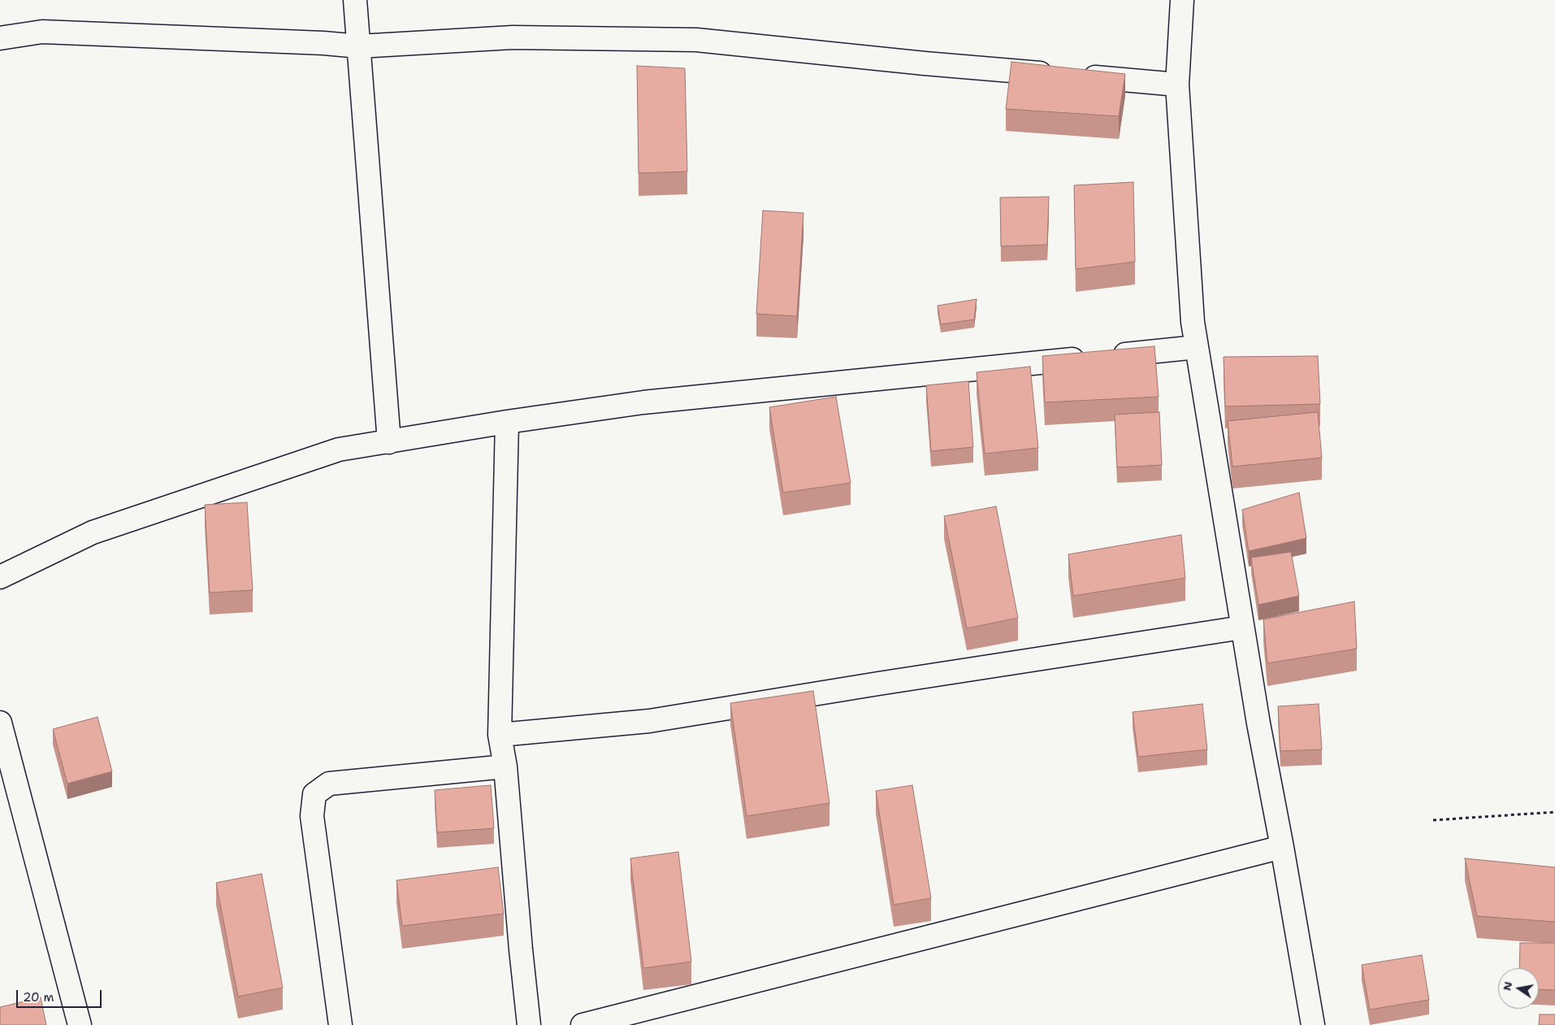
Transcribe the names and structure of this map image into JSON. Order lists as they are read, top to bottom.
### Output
{
  "scale_bar": "20 m",
  "north": "left"
}
